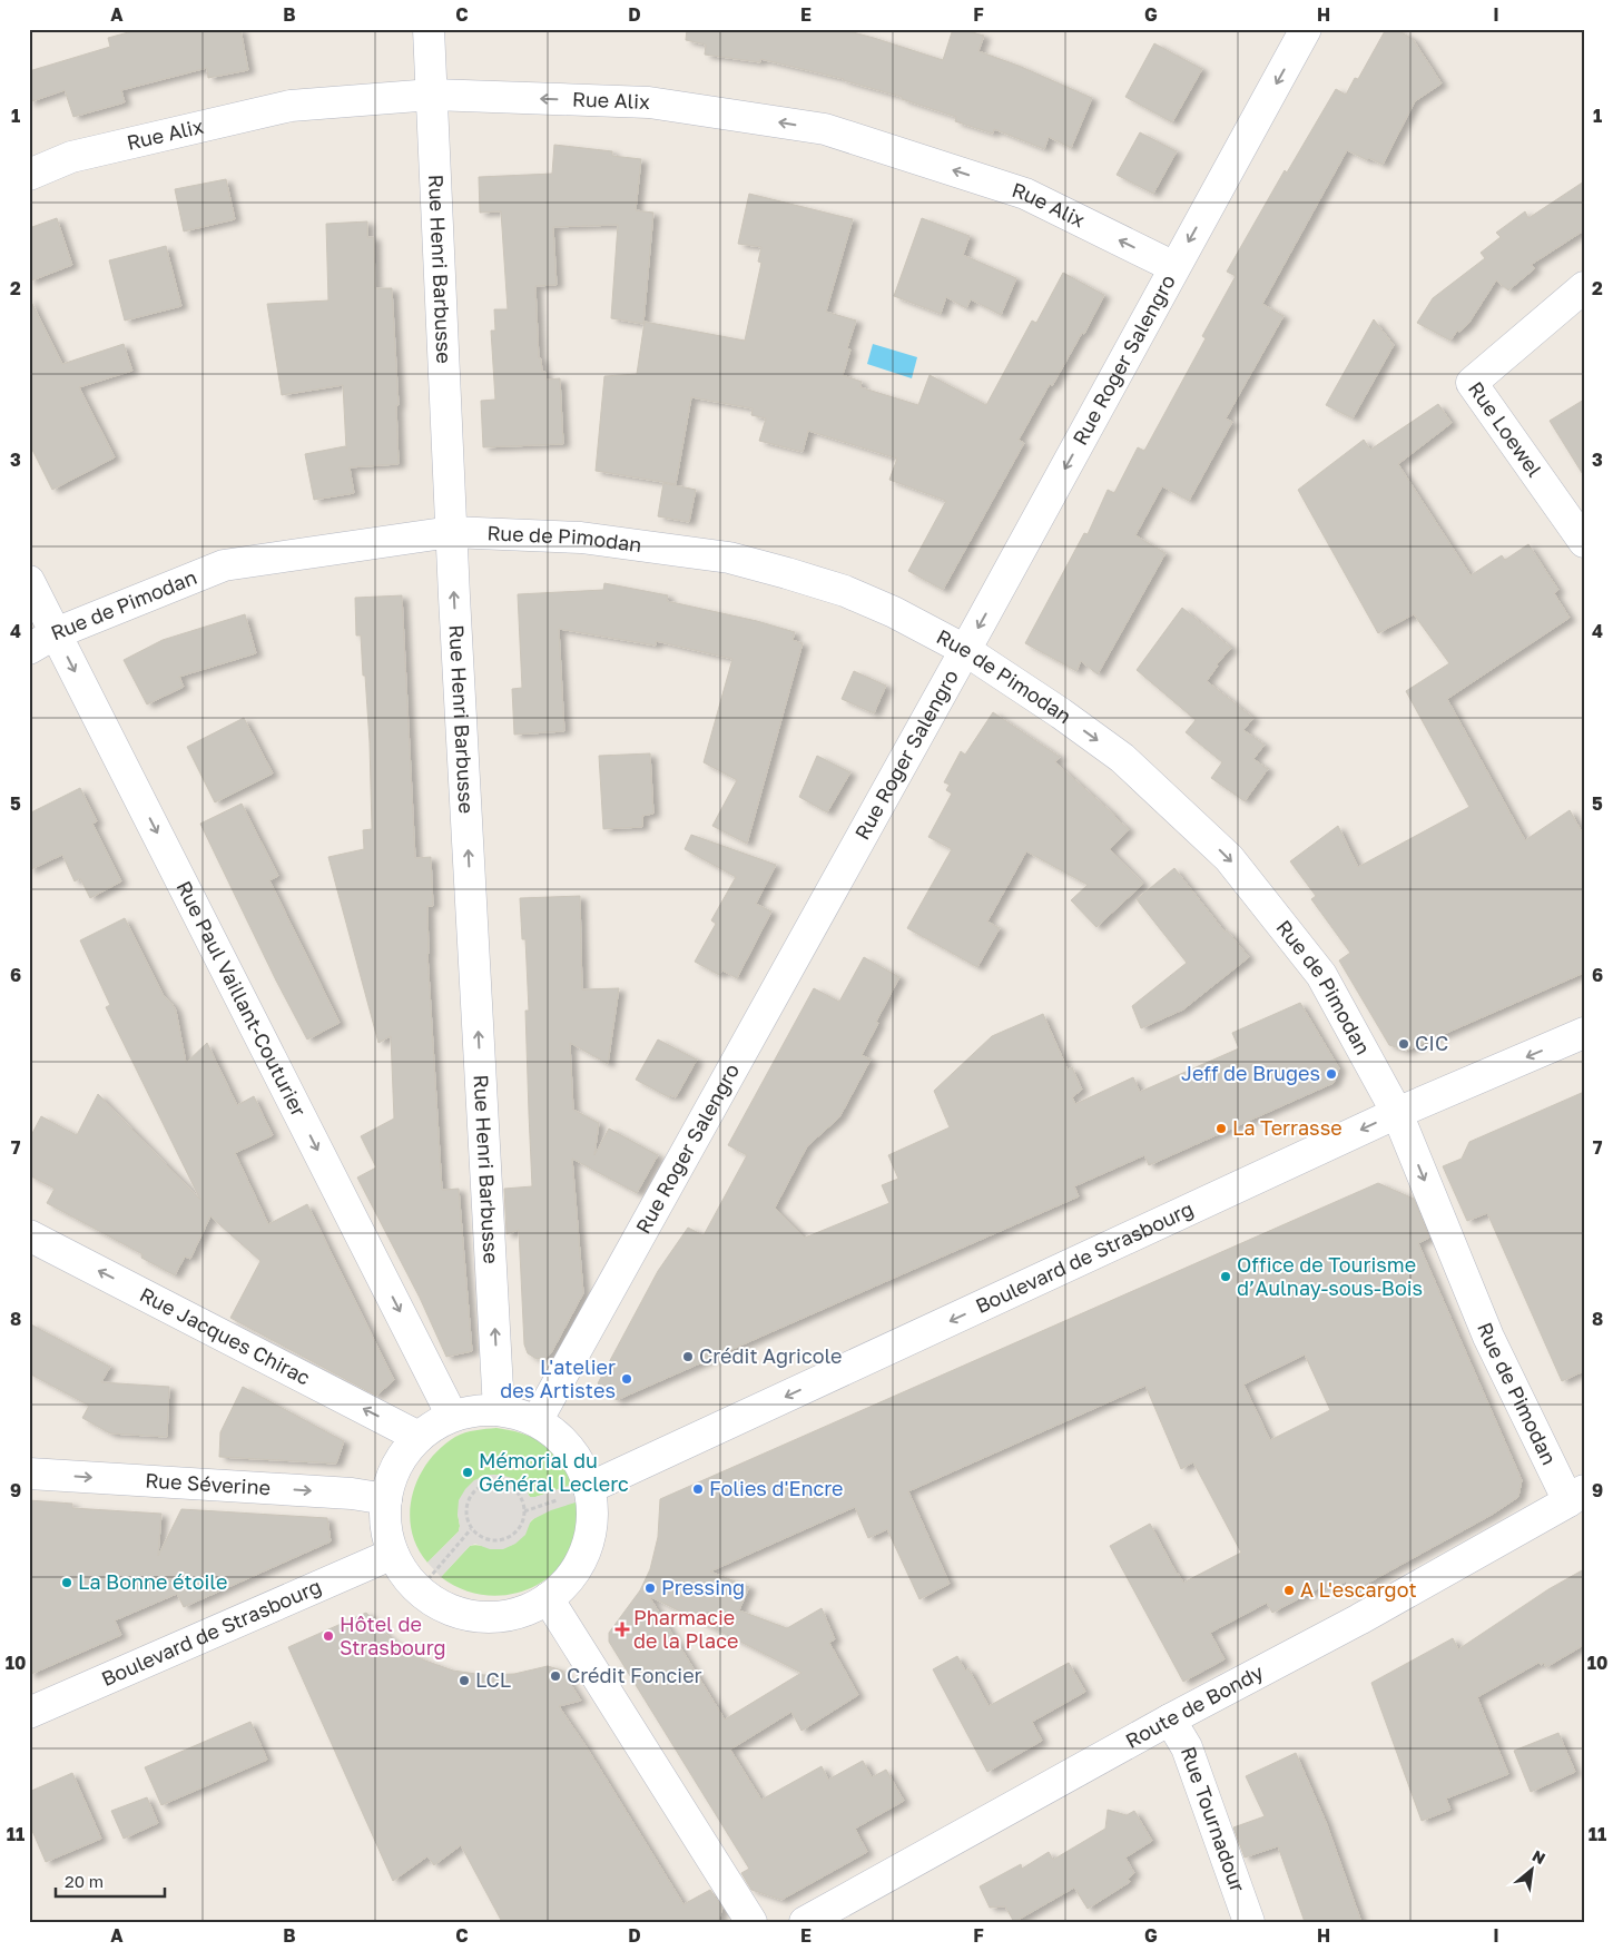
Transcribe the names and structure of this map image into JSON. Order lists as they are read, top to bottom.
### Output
{
  "streets": {
    "street": [
      "Rue Alix",
      "Rue Henri Barbusse",
      "Rue Roger Salengro",
      "Rue Loewel",
      "Rue de Pimodan",
      "Rue Paul Vaillant-Couturier",
      "Boulevard de Strasbourg",
      "Rue Jacques Chirac",
      "Rue Séverine",
      "Route de Bondy",
      "Rue Tournadour"
    ]
  },
  "crossings": [
    ["Rue Alix", "Rue Henri Barbusse"],
    ["Rue Alix", "Rue Roger Salengro"],
    ["Rue Henri Barbusse", "Rue de Pimodan"],
    ["Rue Roger Salengro", "Rue de Pimodan"],
    ["Rue de Pimodan", "Rue Paul Vaillant-Couturier"],
    ["Rue de Pimodan", "Boulevard de Strasbourg"],
    ["Rue de Pimodan", "Route de Bondy"],
    ["Route de Bondy", "Rue Tournadour"]
  ],
  "one_way": [
    "Rue Alix",
    "Rue Henri Barbusse",
    "Rue Roger Salengro",
    "Rue de Pimodan",
    "Rue Paul Vaillant-Couturier",
    "Boulevard de Strasbourg",
    "Rue Jacques Chirac",
    "Rue Séverine"
  ],
  "places": {
    "other": [
      "CIC",
      "Jeff de Bruges",
      "La Terrasse",
      "Office de Tourisme d’Aulnay-sous-Bois",
      "Crédit Agricole",
      "L'atelier des Artistes",
      "Mémorial du Général Leclerc",
      "Folies d'Encre",
      "La Bonne étoile",
      "Pressing",
      "A L'escargot",
      "Hôtel de Strasbourg",
      "Crédit Foncier",
      "LCL"
    ],
    "health": ["Pharmacie de la Place"]
  },
  "scale_bar": "20 m",
  "north": "top right",
  "grid": {
    "columns": [
      "A",
      "B",
      "C",
      "D",
      "E",
      "F",
      "G",
      "H",
      "I"
    ],
    "rows": [
      "1",
      "2",
      "3",
      "4",
      "5",
      "6",
      "7",
      "8",
      "9",
      "10",
      "11"
    ]
  }
}
